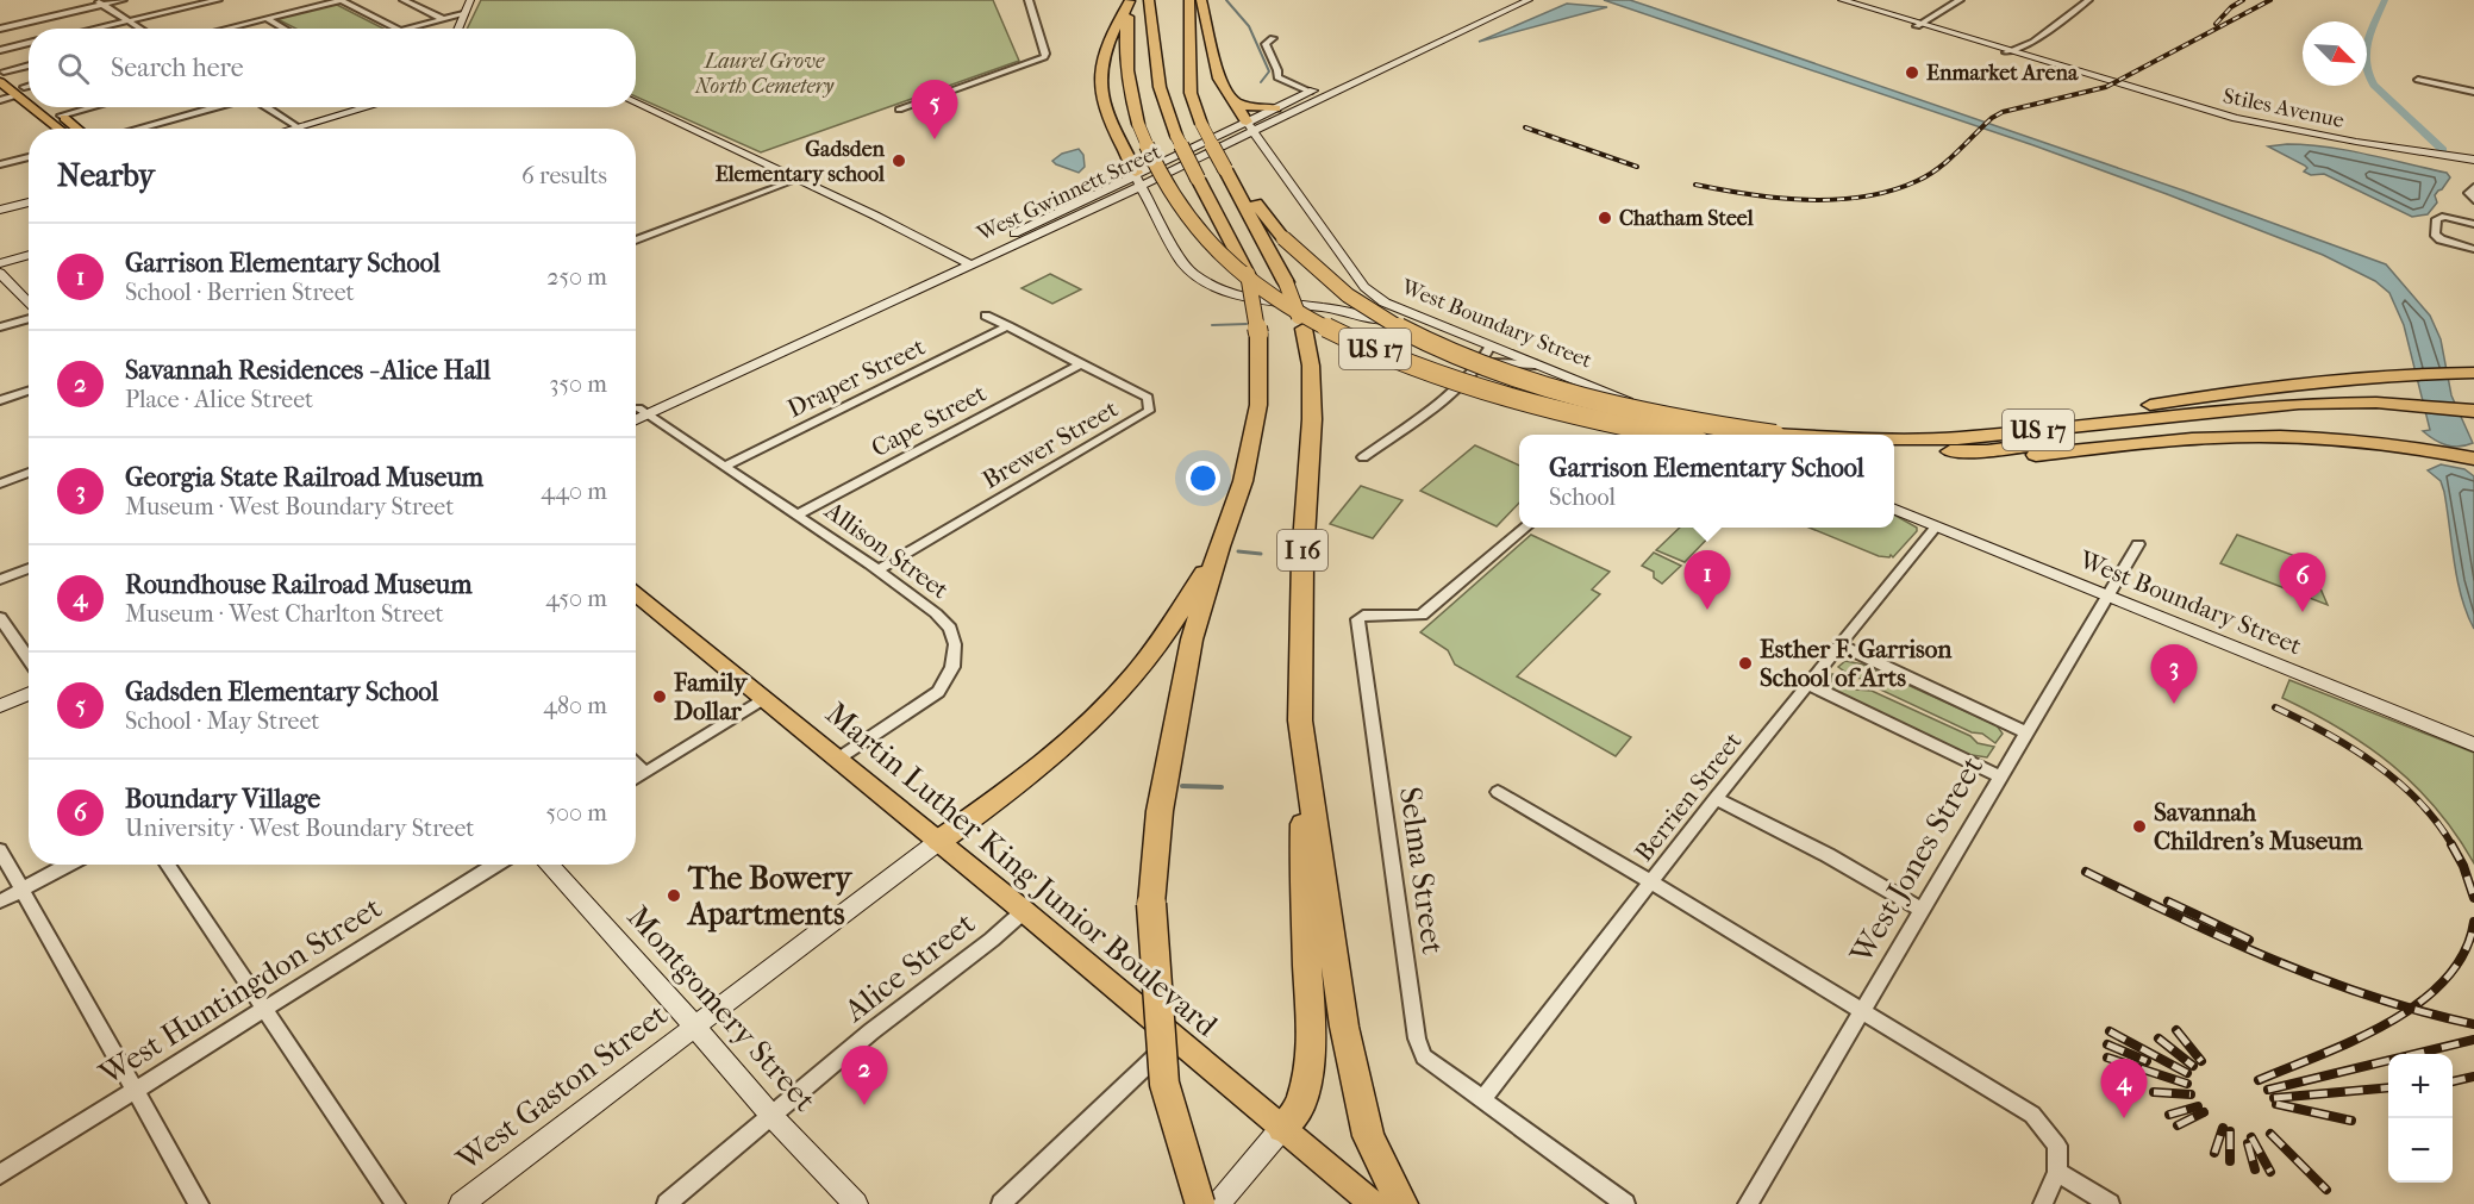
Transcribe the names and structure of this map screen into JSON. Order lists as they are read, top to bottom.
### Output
{
  "streets": {
    "highway": ["US 17", "I 16"],
    "main road": [
      "Stiles Avenue",
      "West Gwinnett Street",
      "West Boundary Street",
      "Martin Luther King Junior Boulevard",
      "Montgomery Street",
      "West Gaston Street"
    ],
    "street": [
      "Draper Street",
      "Cape Street",
      "Brewer Street",
      "Allison Street",
      "Berrien Street",
      "West Jones Street",
      "Selma Street",
      "Alice Street",
      "West Huntingdon Street"
    ]
  },
  "crossings": [
    ["West Gwinnett Street", "West Boundary Street"],
    ["West Gwinnett Street", "Allison Street"],
    ["West Boundary Street", "Berrien Street"],
    ["West Boundary Street", "West Jones Street"],
    ["US 17", "I 16"],
    ["Draper Street", "Brewer Street"],
    ["Draper Street", "Allison Street"],
    ["Cape Street", "Brewer Street"],
    ["Cape Street", "Allison Street"],
    ["Brewer Street", "Allison Street"],
    ["Allison Street", "Martin Luther King Junior Boulevard"],
    ["Berrien Street", "Selma Street"],
    ["Martin Luther King Junior Boulevard", "Alice Street"],
    ["Martin Luther King Junior Boulevard", "West Gaston Street"],
    ["Alice Street", "Montgomery Street"],
    ["Montgomery Street", "West Gaston Street"]
  ],
  "parks": ["Laurel Grove North Cemetery"],
  "places": [
    "Enmarket Arena",
    "Gadsden Elementary school",
    "Chatham Steel",
    "Esther F. Garrison School of Arts",
    "Family Dollar",
    "Savannah Children's Museum",
    "The Bowery Apartments"
  ],
  "north": "bottom right",
  "page": {
    "search": "Search here",
    "pins": [
      "5",
      "1",
      "6",
      "3",
      "2",
      "4"
    ],
    "heading": ["Nearby", "6 results"],
    "list": [
      {
        "mark": "1",
        "name": "Garrison Elementary School",
        "note": "School · Berrien Street",
        "value": "250 m"
      },
      {
        "mark": "2",
        "name": "Savannah Residences - Alice Hall",
        "note": "Place · Alice Street",
        "value": "350 m"
      },
      {
        "mark": "3",
        "name": "Georgia State Railroad Museum",
        "note": "Museum · West Boundary Street",
        "value": "440 m"
      },
      {
        "mark": "4",
        "name": "Roundhouse Railroad Museum",
        "note": "Museum · West Charlton Street",
        "value": "450 m"
      },
      {
        "mark": "5",
        "name": "Gadsden Elementary School",
        "note": "School · May Street",
        "value": "480 m"
      },
      {
        "mark": "6",
        "name": "Boundary Village",
        "note": "University · West Boundary Street",
        "value": "500 m"
      }
    ],
    "popup": ["Garrison Elementary School", "School"],
    "map_buttons": ["+", "−"]
  }
}
